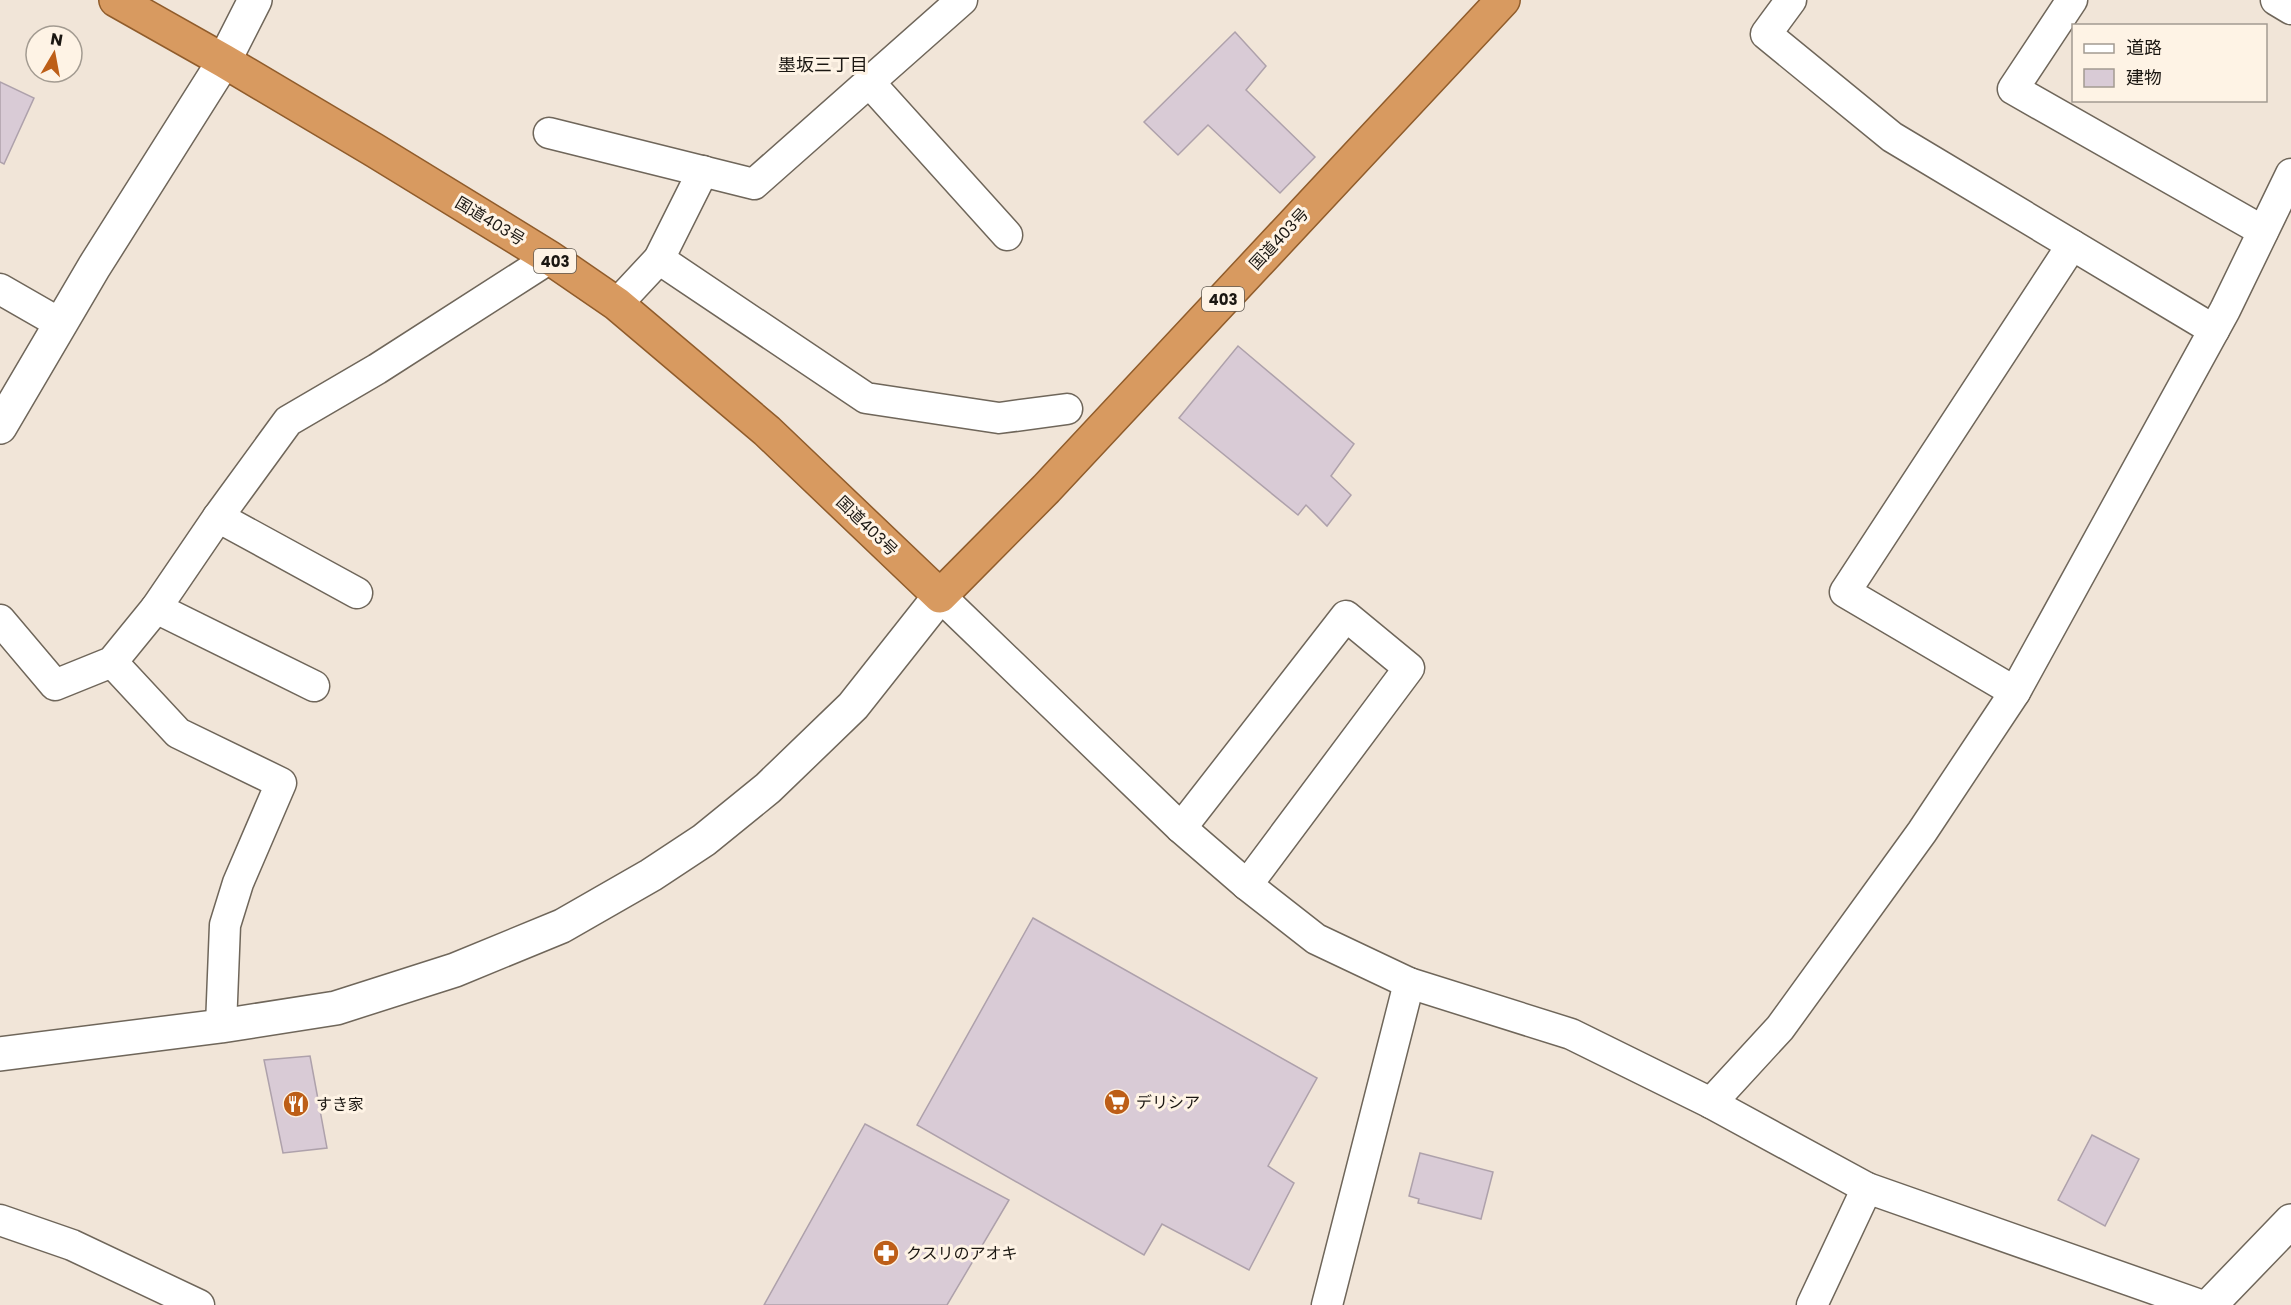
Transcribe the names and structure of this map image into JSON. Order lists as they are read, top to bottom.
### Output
{
  "streets": {
    "highway": ["国道403号", "403"]
  },
  "districts": ["墨坂三丁目"],
  "places": {
    "supermarket": ["デリシア"],
    "restaurant": ["すき家"],
    "pharmacy": ["クスリのアオキ"]
  },
  "legend": ["道路", "建物"],
  "north": "top"
}
